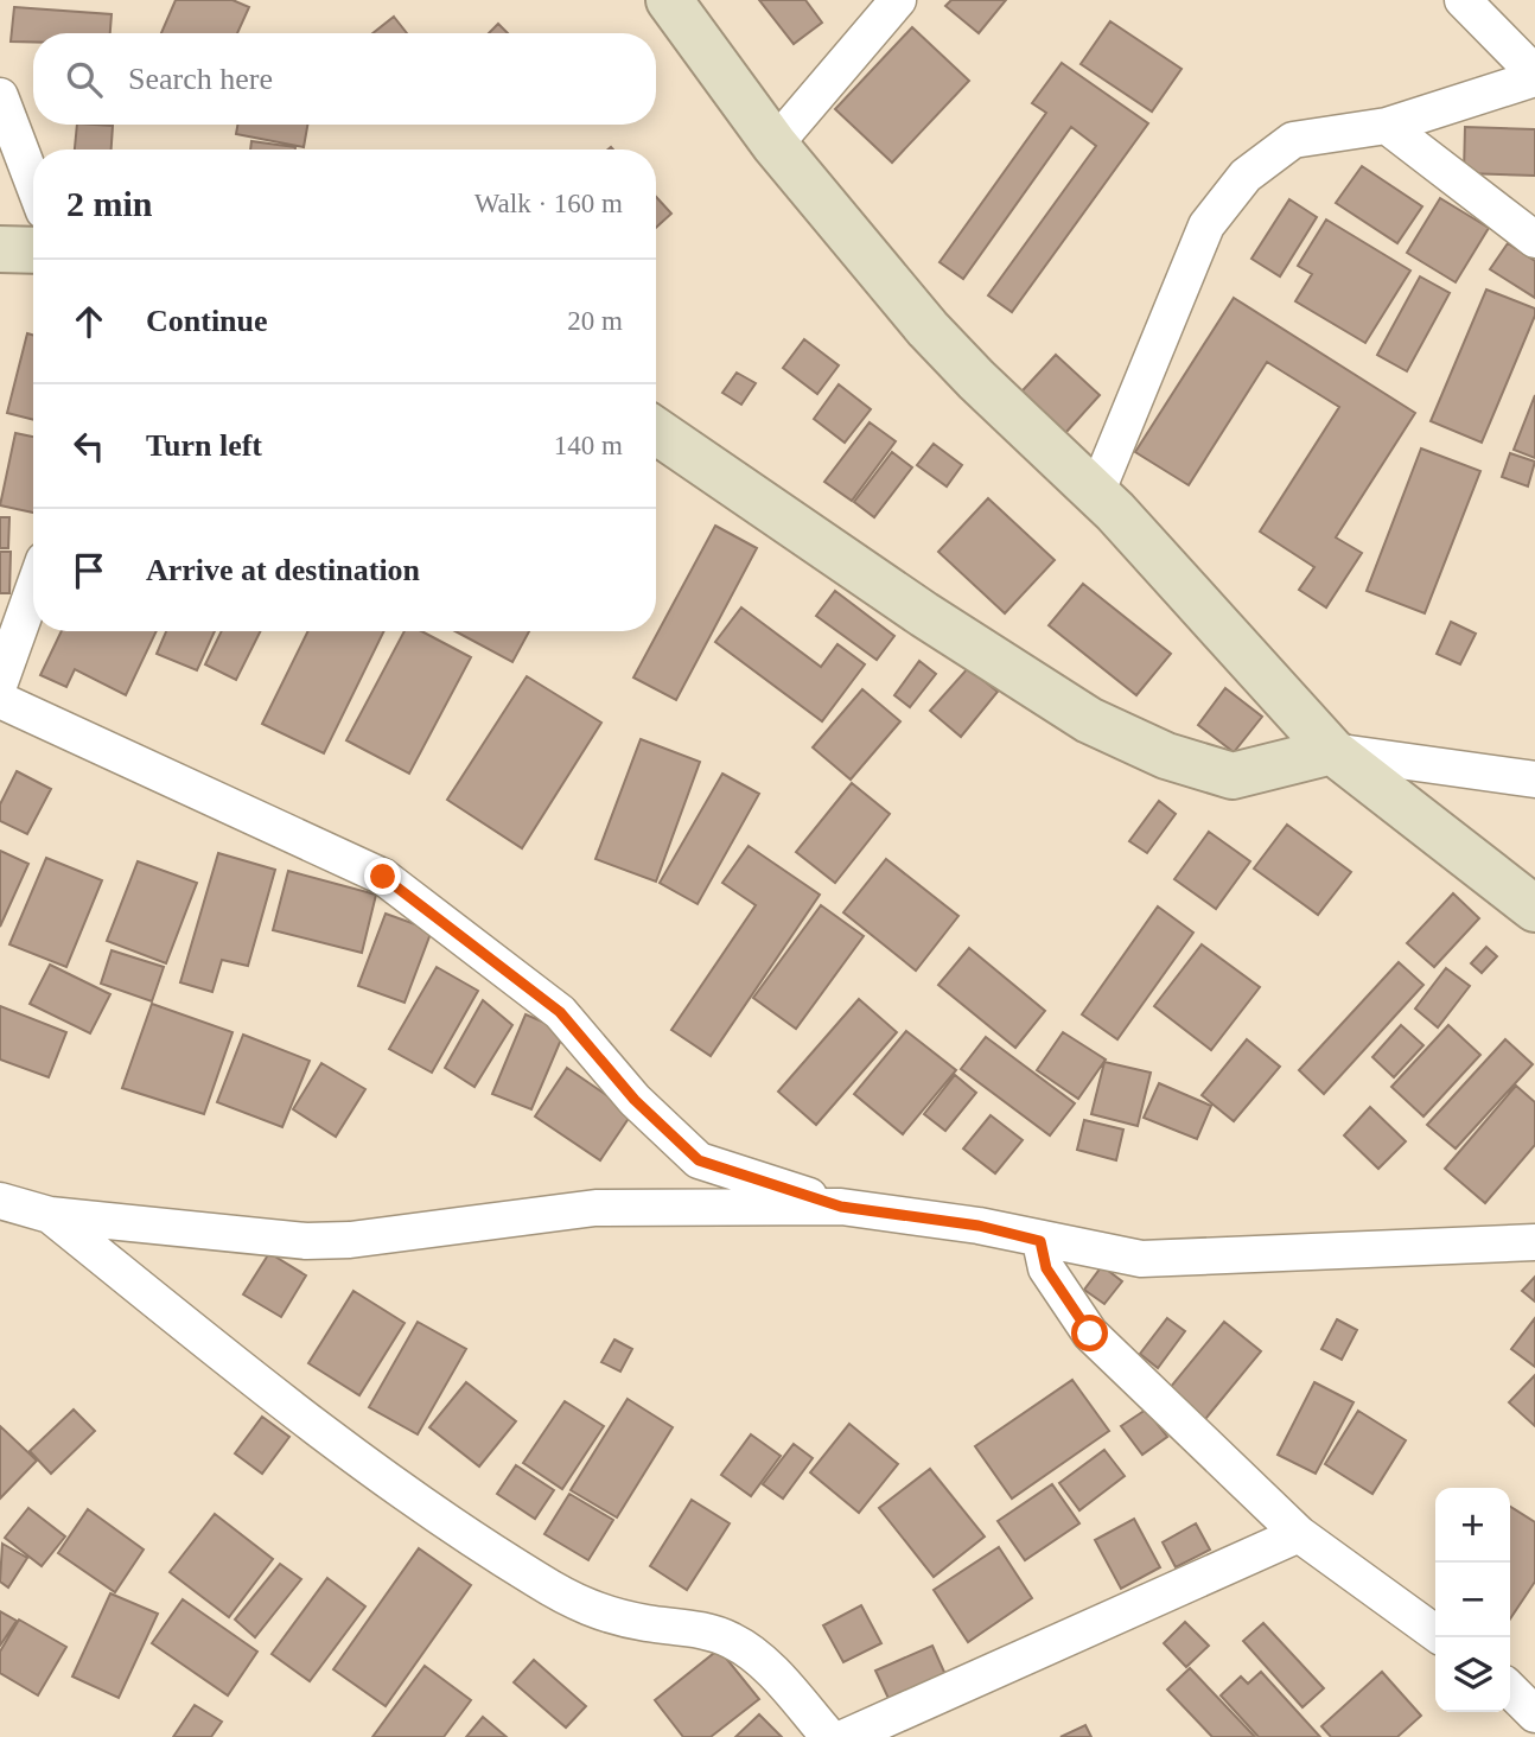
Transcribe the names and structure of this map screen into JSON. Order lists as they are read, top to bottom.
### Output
{
  "page": {
    "search": "Search here",
    "heading": ["2 min", "Walk · 160 m"],
    "list": [
      ["Continue", "20 m"],
      ["Turn left", "140 m"],
      "Arrive at destination"
    ],
    "map_buttons": ["+", "−"]
  }
}
